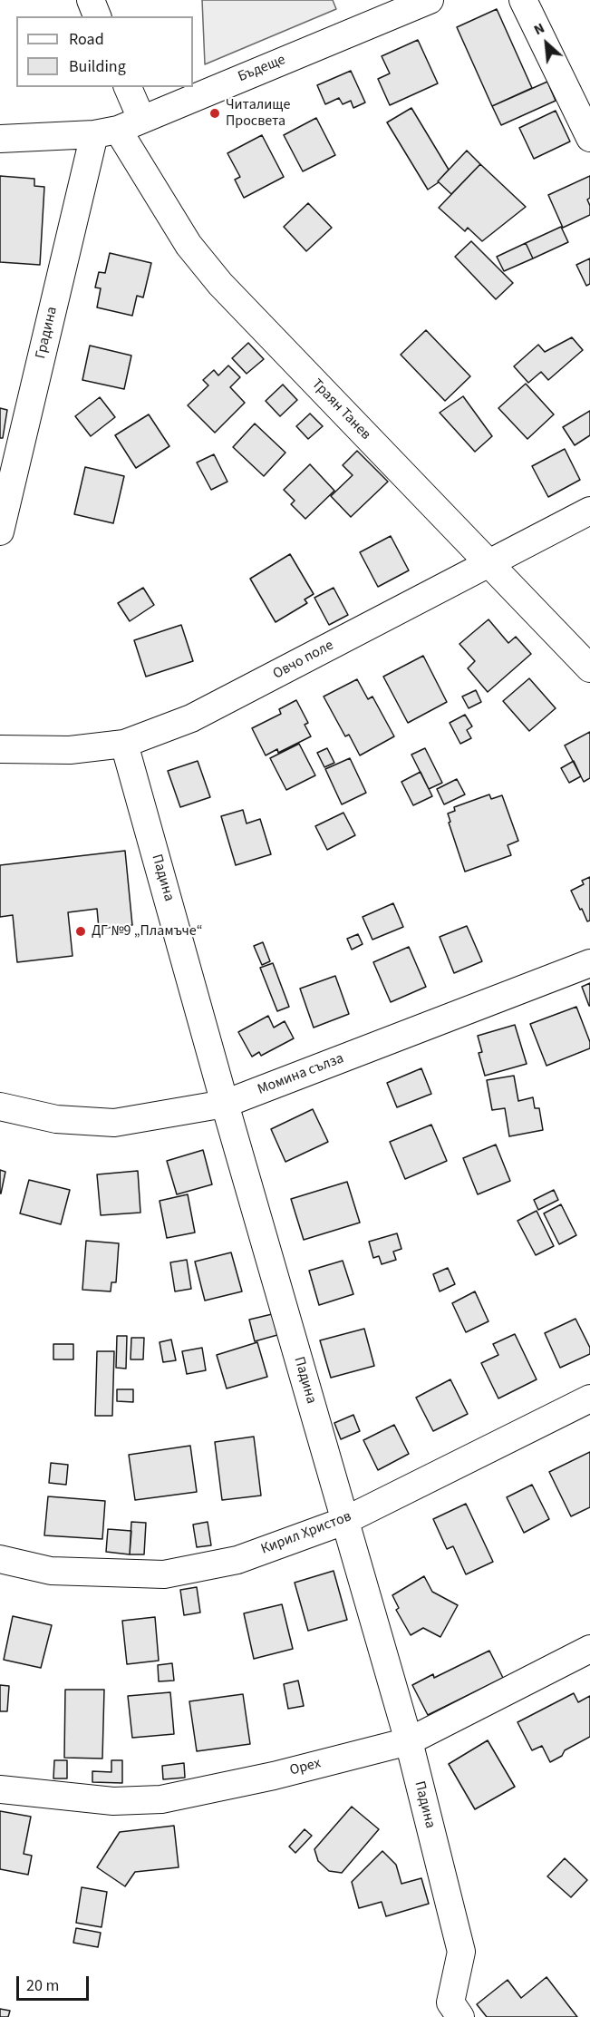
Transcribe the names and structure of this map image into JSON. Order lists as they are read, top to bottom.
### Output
{
  "streets": {
    "street": [
      "Бъдеще",
      "Градина",
      "Траян Танев",
      "Овчо поле",
      "Падина",
      "Момина сълза",
      "Кирил Христов",
      "Орех"
    ]
  },
  "crossings": [
    ["Бъдеще", "Градина"],
    ["Бъдеще", "Траян Танев"],
    ["Градина", "Траян Танев"],
    ["Траян Танев", "Овчо поле"],
    ["Овчо поле", "Падина"],
    ["Падина", "Момина сълза"],
    ["Падина", "Кирил Христов"],
    ["Падина", "Орех"]
  ],
  "places": ["Читалище Просвета", "ДГ №9 „Пламъче“"],
  "legend": ["Road", "Building"],
  "scale_bar": "20 m",
  "north": "top left"
}
